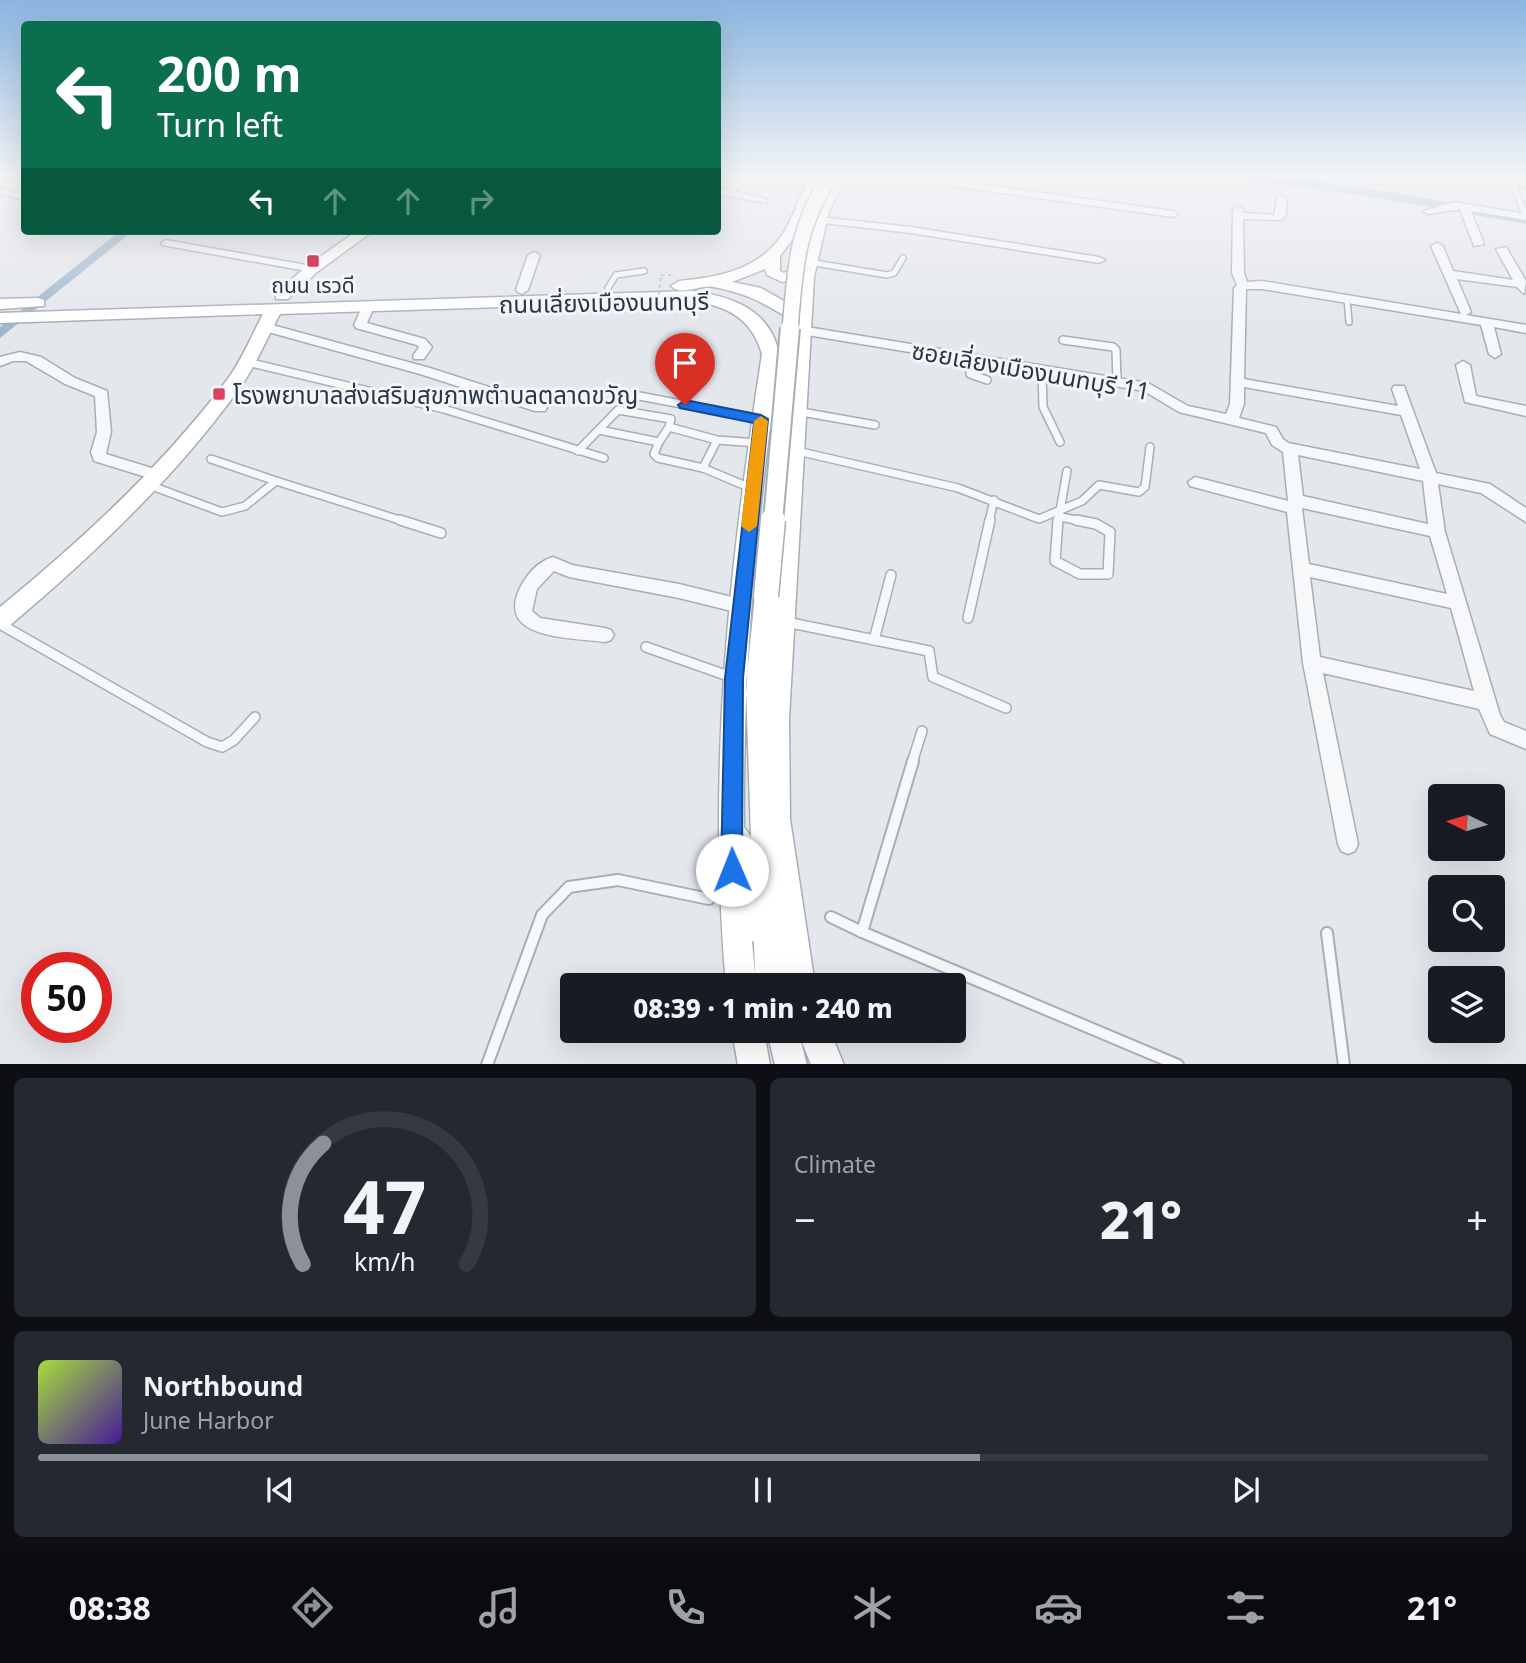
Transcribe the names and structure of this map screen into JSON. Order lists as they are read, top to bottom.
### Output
{
  "streets": {
    "main road": ["ถนนเลี่ยงเมืองนนทบุรี"],
    "street": ["ซอยเลี่ยงเมืองนนทบุรี 11"]
  },
  "crossings": [
    ["ถนนเลี่ยงเมืองนนทบุรี", "ซอยเลี่ยงเมืองนนทบุรี 11"]
  ],
  "places": {
    "transit": ["ถนน เรวดี", "โรงพยาบาลส่งเสริมสุขภาพตำบลตลาดขวัญ"]
  },
  "north": "left",
  "page": {
    "turn": ["200 m", "Turn left"],
    "limit": "50",
    "trip": "08:39 · 1 min · 240 m",
    "tile": "Climate",
    "heat": ["−", "21°", "+"],
    "song": ["Northbound", "June Harbor"],
    "tabs": ["08:38", "21°"],
    "gauge": ["47", "km/h"]
  }
}
